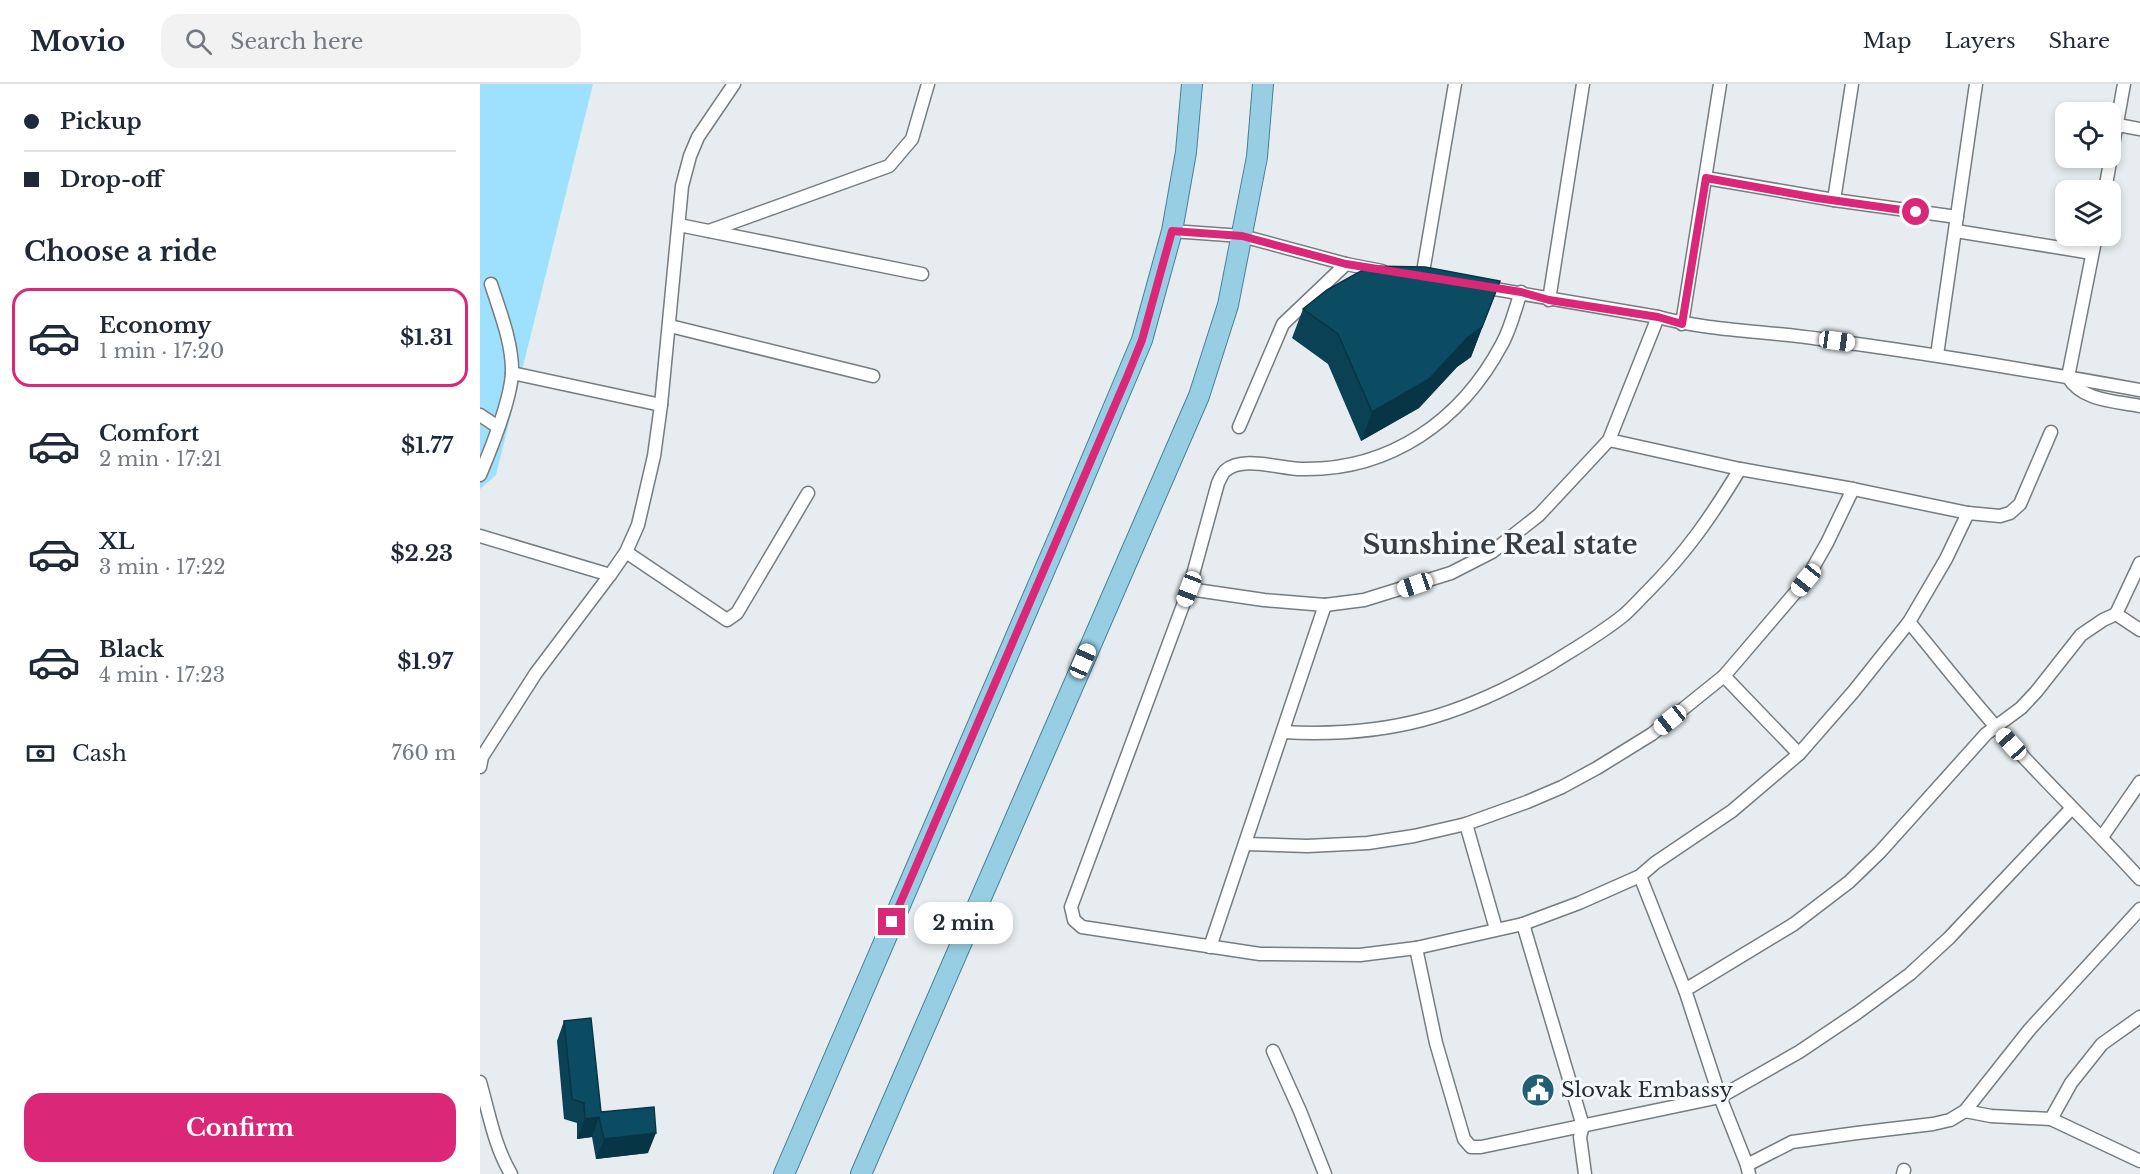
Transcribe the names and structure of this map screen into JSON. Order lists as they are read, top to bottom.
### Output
{
  "districts": ["Sunshine Real state"],
  "places": {
    "public building": ["Slovak Embassy"]
  },
  "page": {
    "header": "Movio",
    "search": "Search here",
    "nav": ["Map", "Layers", "Share"],
    "banner": ["Pickup", "Drop-off"],
    "heading": "Choose a ride",
    "list": [
      {
        "name": "Economy",
        "note": "1 min · 17:20",
        "value": "$1.31"
      },
      {
        "name": "Comfort",
        "note": "2 min · 17:21",
        "value": "$1.77"
      },
      {
        "name": "XL",
        "note": "3 min · 17:22",
        "value": "$2.23"
      },
      {
        "name": "Black",
        "note": "4 min · 17:23",
        "value": "$1.97"
      }
    ],
    "pay": ["Cash", "760 m"],
    "bubble": "2 min",
    "buttons": "Confirm"
  }
}
